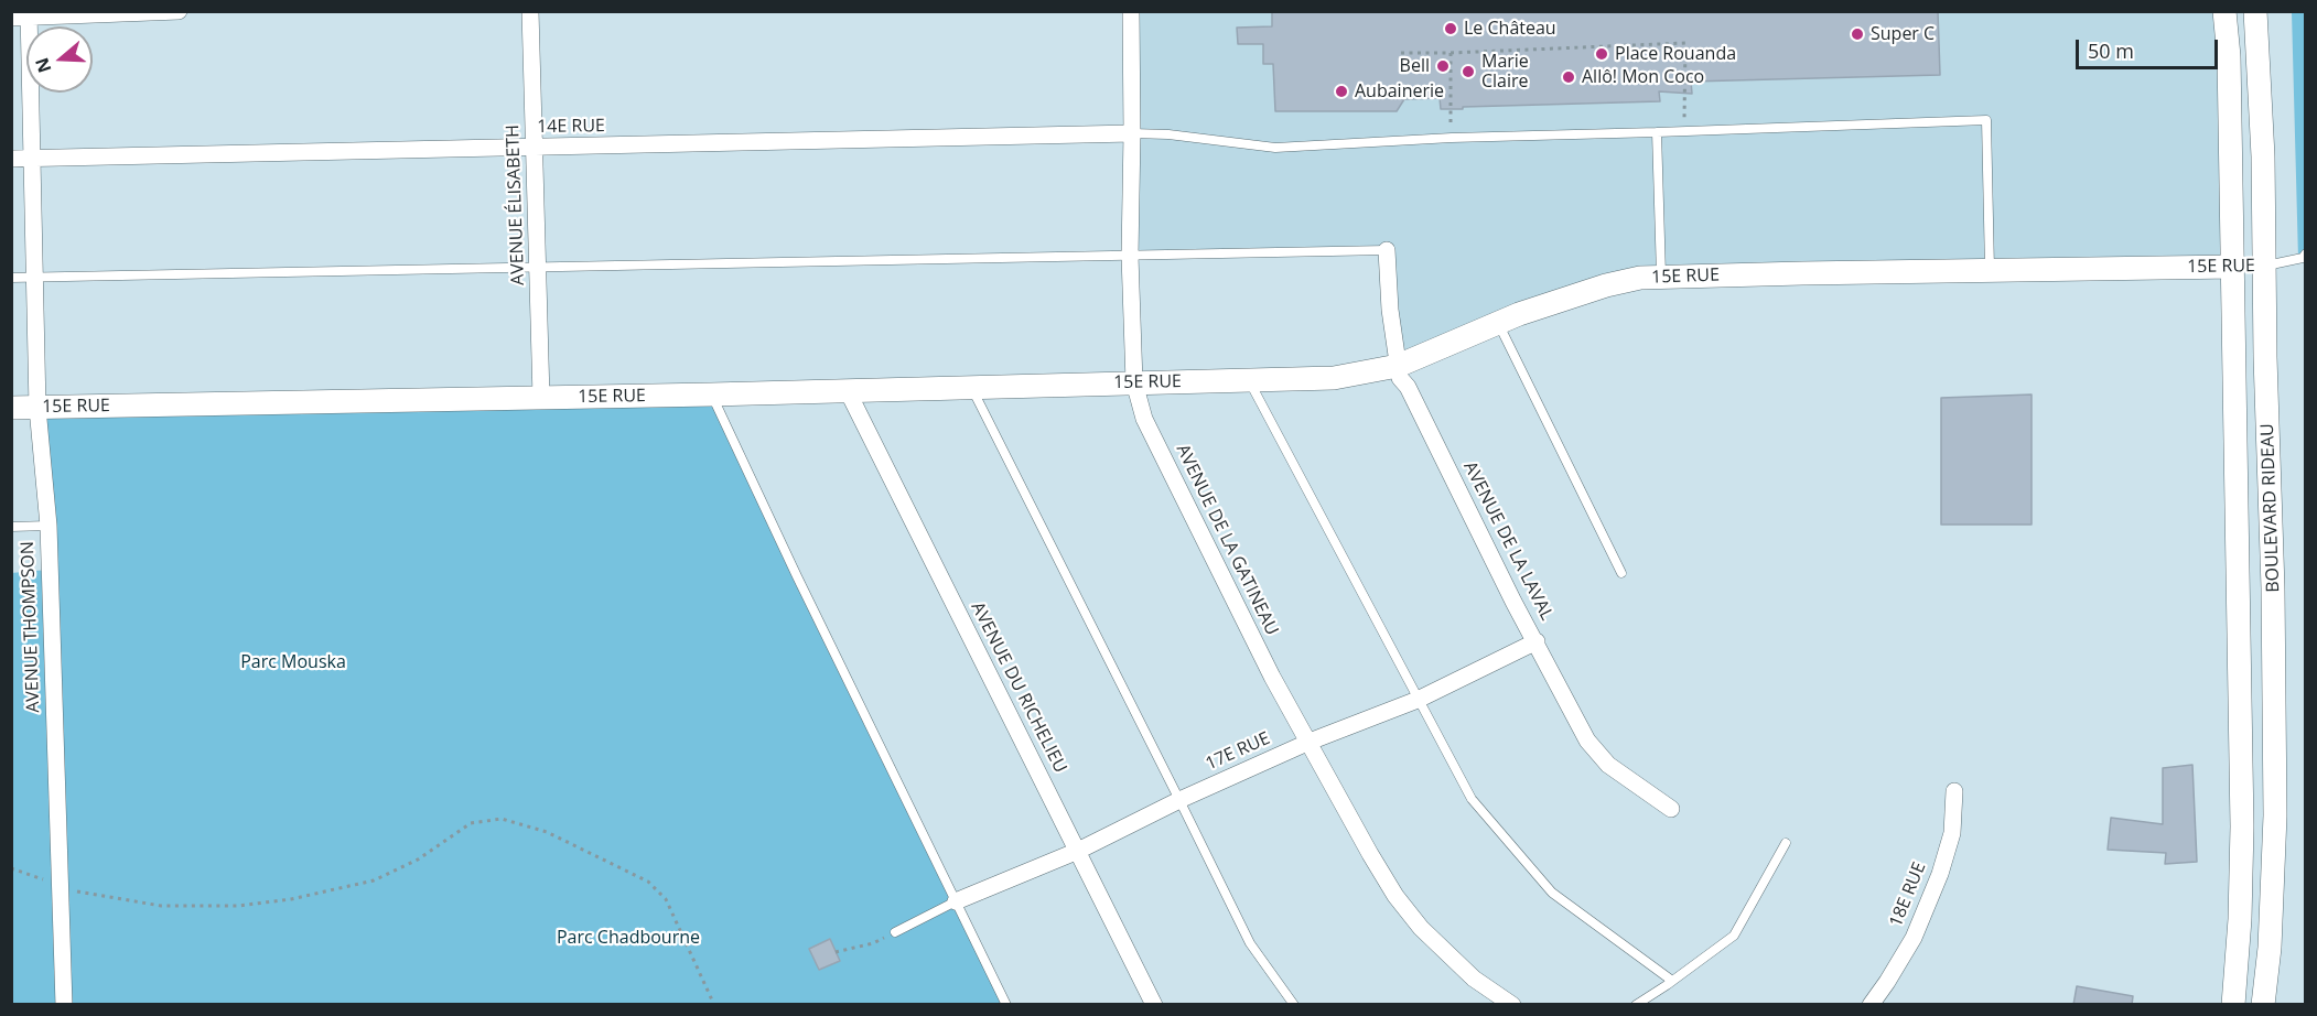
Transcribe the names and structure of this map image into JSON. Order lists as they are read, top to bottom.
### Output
{
  "streets": {
    "street": [
      "14E RUE",
      "AVENUE ÉLISABETH",
      "15E RUE",
      "BOULEVARD RIDEAU",
      "AVENUE DE LA GATINEAU",
      "AVENUE DE LA LAVAL",
      "AVENUE THOMPSON",
      "AVENUE DU RICHELIEU",
      "17E RUE",
      "18E RUE"
    ]
  },
  "crossings": [
    ["14E RUE", "AVENUE ÉLISABETH"],
    ["14E RUE", "AVENUE DE LA GATINEAU"],
    ["14E RUE", "AVENUE THOMPSON"],
    ["AVENUE ÉLISABETH", "15E RUE"],
    ["15E RUE", "BOULEVARD RIDEAU"],
    ["15E RUE", "AVENUE DE LA GATINEAU"],
    ["15E RUE", "AVENUE DE LA LAVAL"],
    ["15E RUE", "AVENUE THOMPSON"],
    ["15E RUE", "AVENUE DU RICHELIEU"],
    ["AVENUE DE LA GATINEAU", "17E RUE"],
    ["AVENUE DE LA LAVAL", "17E RUE"],
    ["AVENUE DU RICHELIEU", "17E RUE"]
  ],
  "parks": ["Parc Mouska", "Parc Chadbourne"],
  "places": [
    "Le Château",
    "Super C",
    "Place Rouanda",
    "Bell",
    "Marie Claire",
    "Allô! Mon Coco",
    "Aubainerie"
  ],
  "scale_bar": "50 m",
  "north": "left"
}
